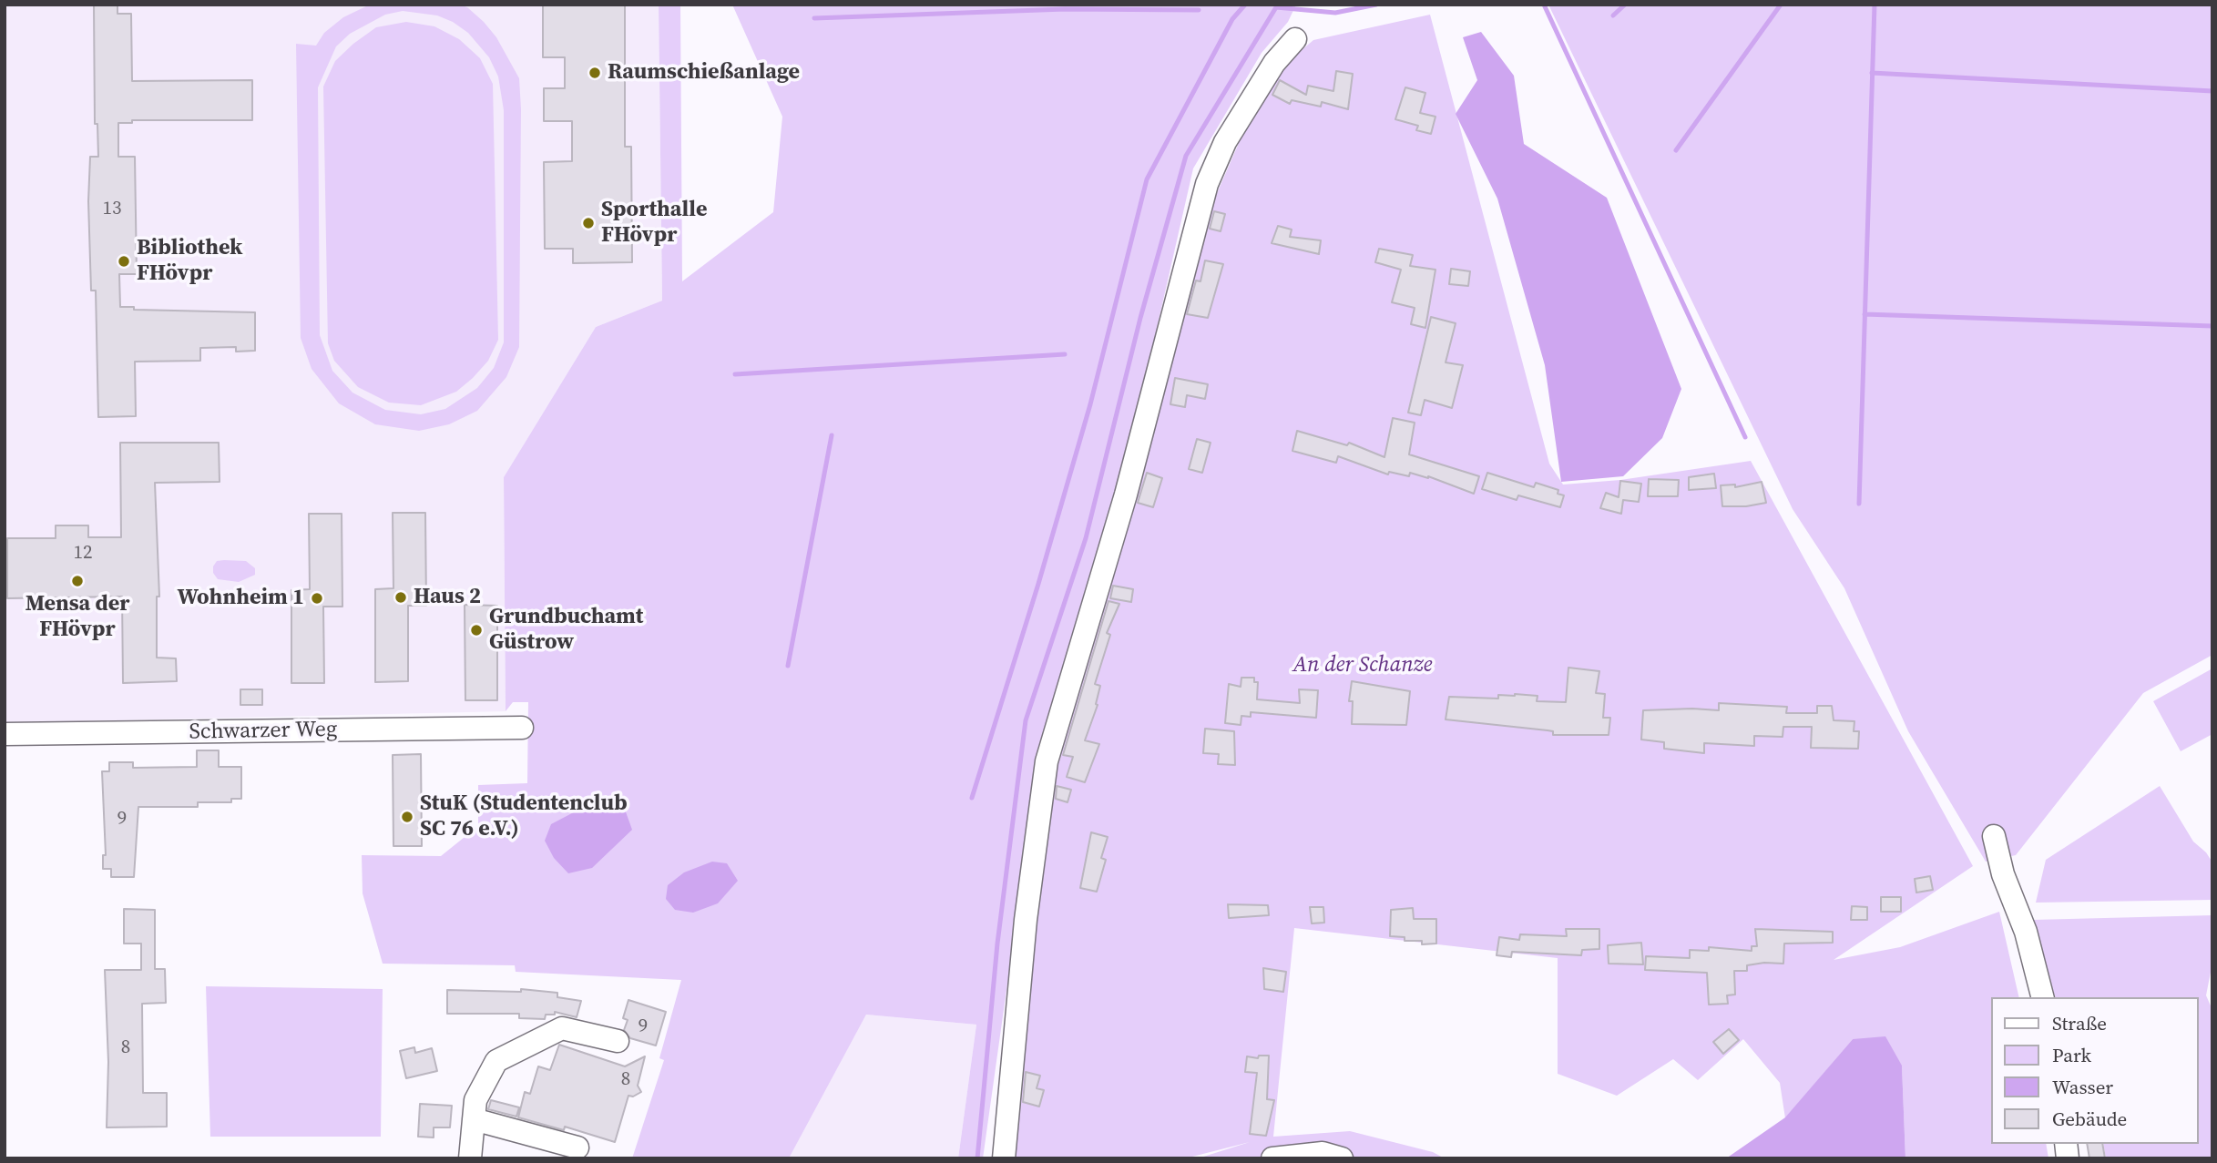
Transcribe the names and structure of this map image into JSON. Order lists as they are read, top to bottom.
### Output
{
  "streets": {
    "street": ["Schwarzer Weg"]
  },
  "parks": ["An der Schanze"],
  "places": [
    "Raumschießanlage",
    "Sporthalle FHövpr",
    "Bibliothek FHövpr",
    "Mensa der FHövpr",
    "Haus 2",
    "Wohnheim 1",
    "Grundbuchamt Güstrow",
    "StuK (Studentenclub SC 76 e.V.)"
  ],
  "house_numbers": [
    "13",
    "12",
    "9",
    "9",
    "8",
    "8"
  ],
  "legend": [
    "Straße",
    "Park",
    "Wasser",
    "Gebäude"
  ]
}
